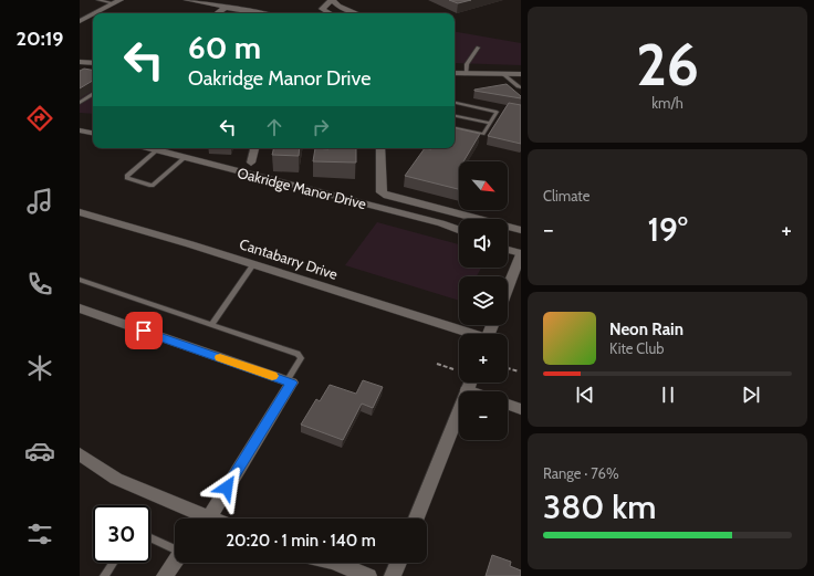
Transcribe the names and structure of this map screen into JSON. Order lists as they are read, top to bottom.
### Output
{
  "streets": {
    "street": ["Oakridge Manor Drive", "Cantabarry Drive"]
  },
  "north": "bottom right",
  "page": {
    "tabs": "20:19",
    "tile": [
      ["26", "km/h"],
      "Climate",
      ["Range · 76%", "380 km"]
    ],
    "turn": ["60 m", "Oakridge Manor Drive"],
    "map_buttons": ["+", "−"],
    "heat": ["−", "19°", "+"],
    "song": ["Neon Rain", "Kite Club"],
    "limit": "30",
    "trip": "20:20 · 1 min · 140 m"
  }
}
